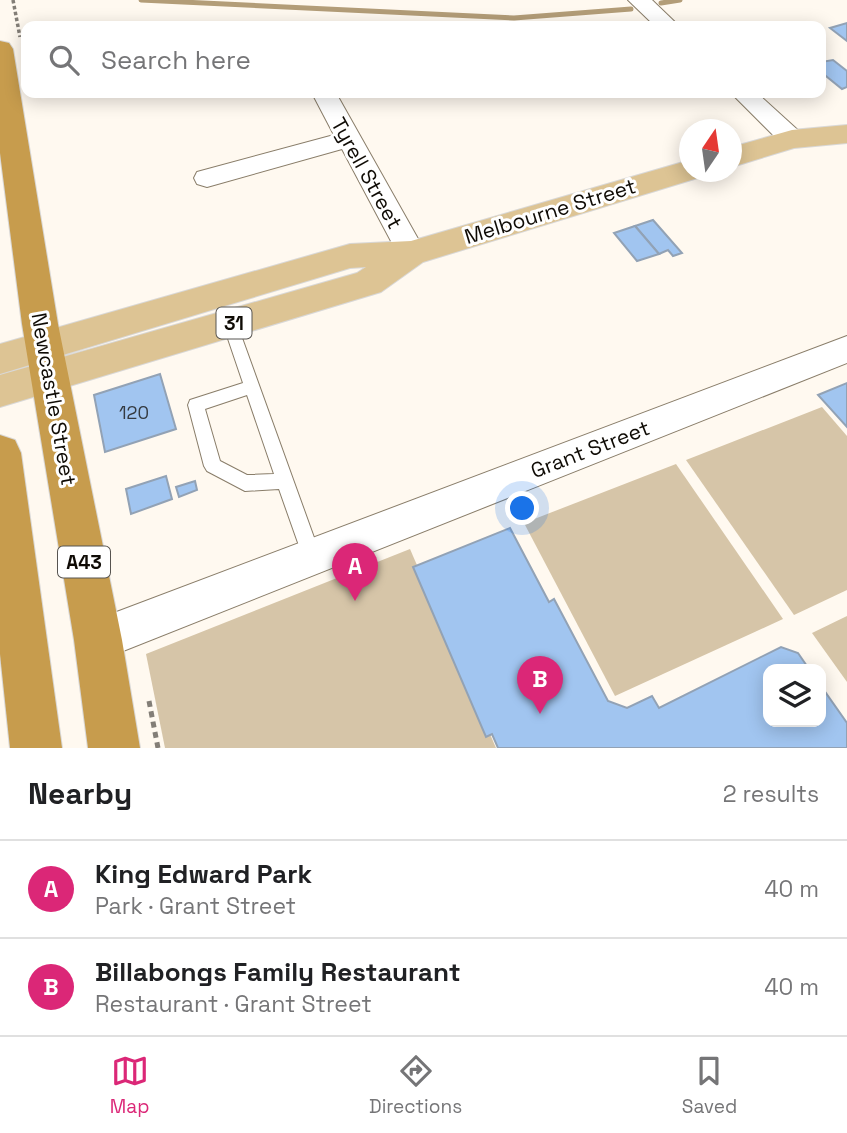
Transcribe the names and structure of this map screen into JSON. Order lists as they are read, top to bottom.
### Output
{
  "streets": {
    "highway": ["Newcastle Street", "A43"],
    "main road": ["Melbourne Street", "31"],
    "street": ["Tyrell Street", "Grant Street"]
  },
  "crossings": [
    ["Tyrell Street", "Melbourne Street"],
    ["Melbourne Street", "Newcastle Street"],
    ["Newcastle Street", "Grant Street"]
  ],
  "house_numbers": ["120"],
  "north": "top",
  "page": {
    "search": "Search here",
    "pins": ["A", "B"],
    "heading": ["Nearby", "2 results"],
    "list": [
      {
        "mark": "A",
        "name": "King Edward Park",
        "note": "Park · Grant Street",
        "value": "40 m"
      },
      {
        "mark": "B",
        "name": "Billabongs Family Restaurant",
        "note": "Restaurant · Grant Street",
        "value": "40 m"
      }
    ],
    "nav": ["Map", "Directions", "Saved"]
  }
}
